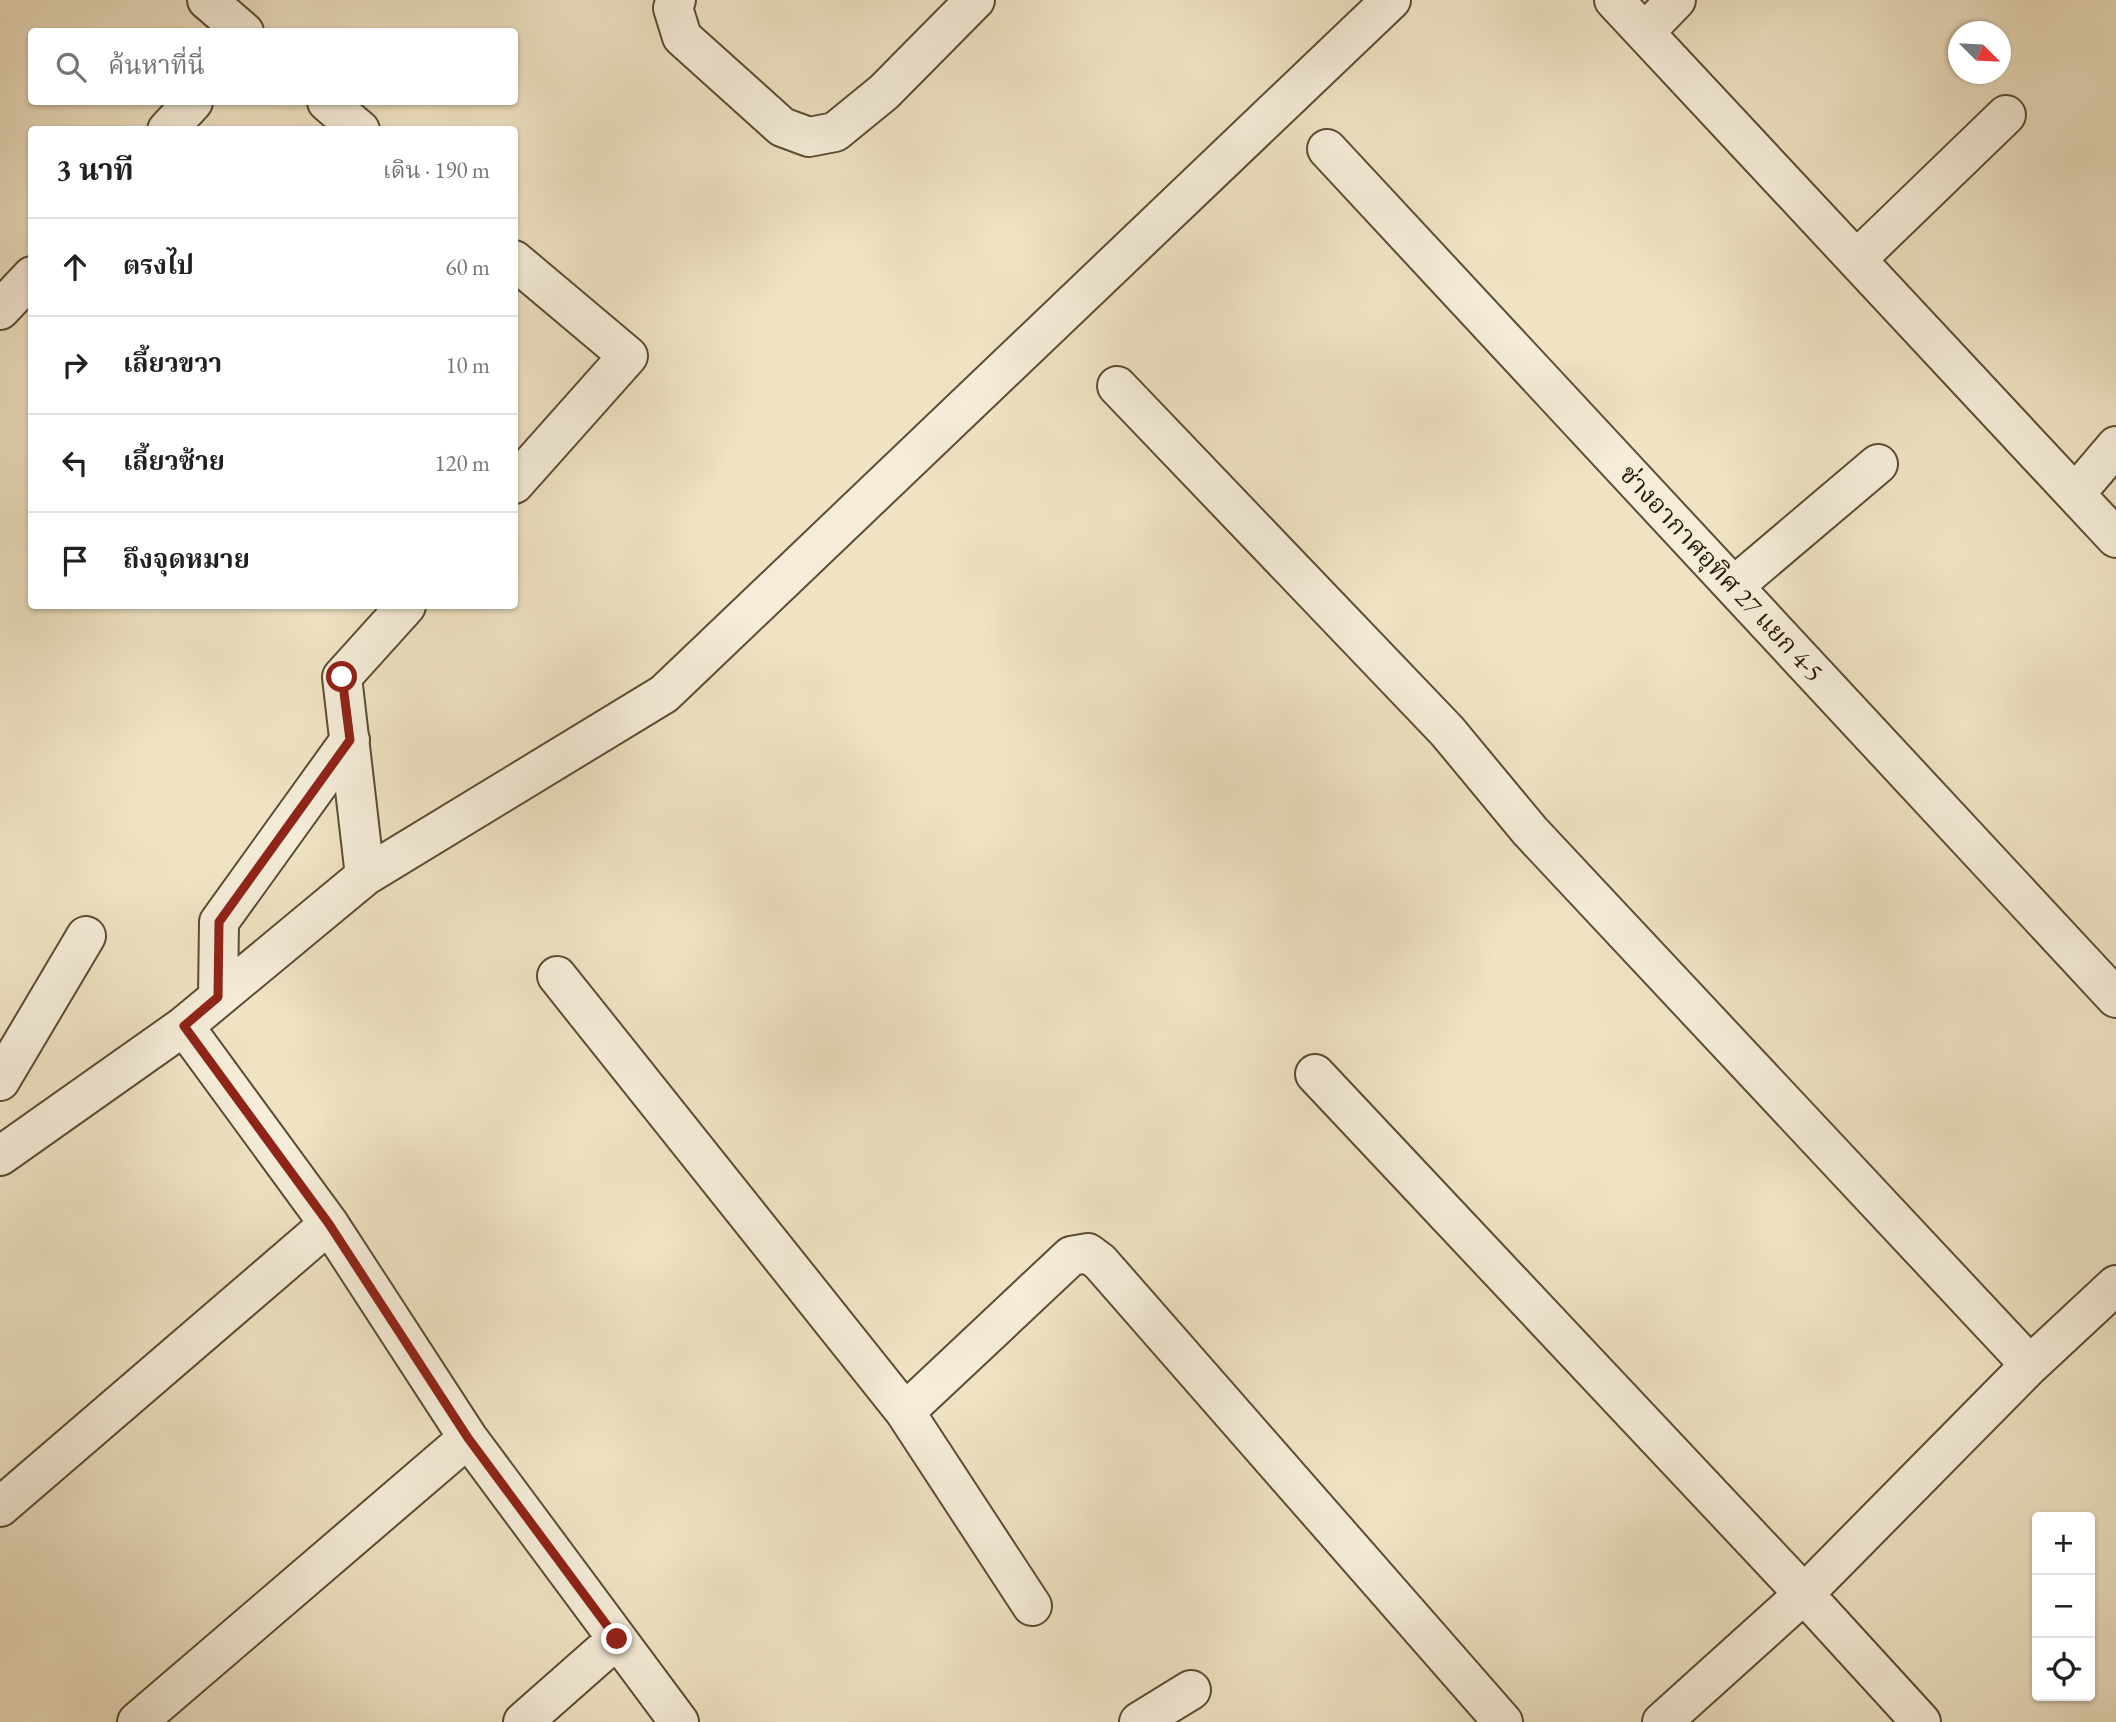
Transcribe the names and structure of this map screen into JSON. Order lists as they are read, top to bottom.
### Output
{
  "streets": {
    "street": ["ช่างอากาศอุทิศ 27 แยก 4-5"]
  },
  "north": "bottom right",
  "page": {
    "search": "ค้นหาที่นี่",
    "heading": ["3 นาที", "เดิน · 190 m"],
    "list": [
      ["ตรงไป", "60 m"],
      ["เลี้ยวขวา", "10 m"],
      ["เลี้ยวซ้าย", "120 m"],
      "ถึงจุดหมาย"
    ],
    "map_buttons": ["+", "−"]
  }
}
